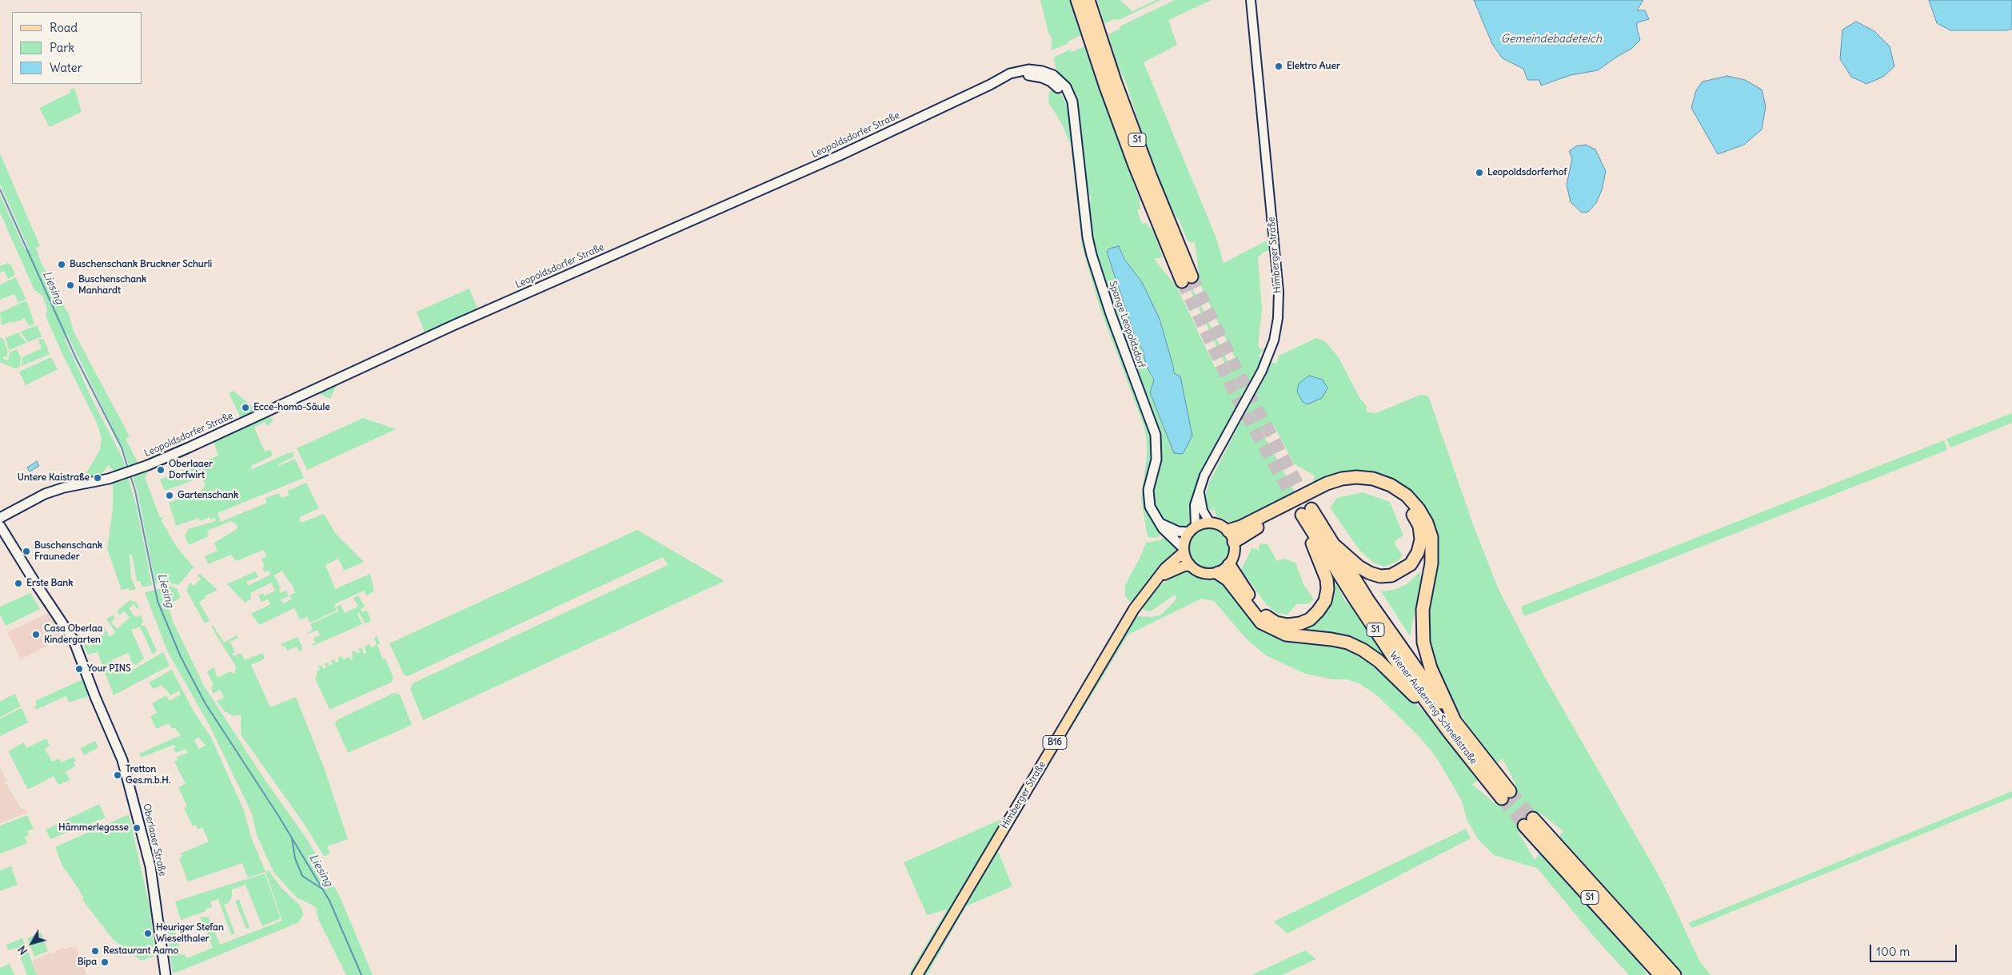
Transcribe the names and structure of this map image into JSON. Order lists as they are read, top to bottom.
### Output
{
  "streets": {
    "highway": ["S1", "Wiener Außenring Schnellstraße"],
    "main road": [
      "Leopoldsdorfer Straße",
      "Himberger Straße",
      "Spange Leopoldsdorf",
      "B16",
      "Oberlaaer Straße"
    ]
  },
  "crossings": [
    ["Leopoldsdorfer Straße", "Spange Leopoldsdorf"],
    ["Himberger Straße", "Spange Leopoldsdorf"]
  ],
  "water": ["Gemeindebadeteich", "Liesing"],
  "places": [
    "Elektro Auer",
    "Leopoldsdorferhof",
    "Buschenschank Bruckner Schurli",
    "Buschenschank Manhardt",
    "Ecce-homo-Säule",
    "Oberlaaer Dorfwirt",
    "Untere Kaistraße",
    "Gartenschank",
    "Buschenschank Frauneder",
    "Erste Bank",
    "Casa Oberlaa Kindergarten",
    "Your PINS",
    "Tretton Ges.m.b.H.",
    "Hämmerlegasse",
    "Heuriger Stefan Wieselthaler",
    "Restaurant Aamo",
    "Bipa"
  ],
  "legend": ["Road", "Park", "Water"],
  "scale_bar": "100 m",
  "north": "bottom left"
}
